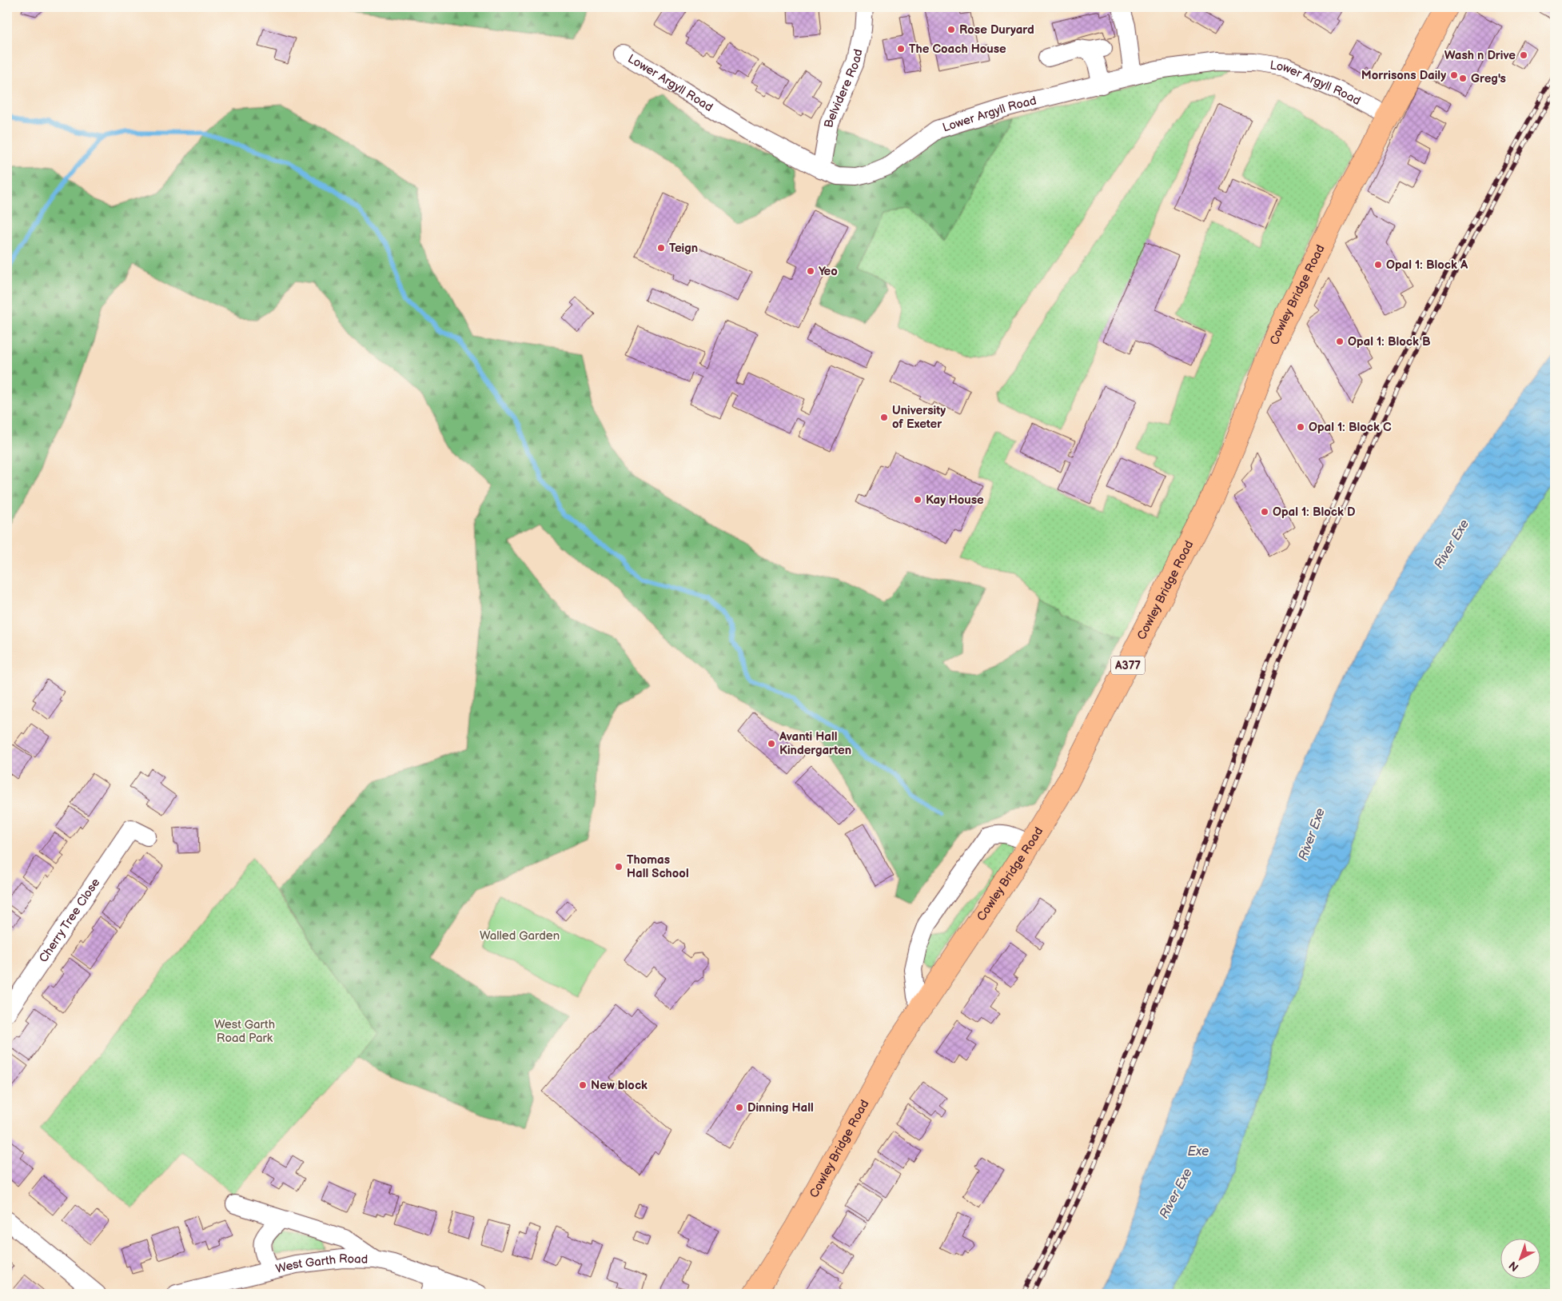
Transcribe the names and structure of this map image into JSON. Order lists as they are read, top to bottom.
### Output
{
  "streets": {
    "highway": ["Cowley Bridge Road", "A377"],
    "street": [
      "Lower Argyll Road",
      "Belvidere Road",
      "Cherry Tree Close",
      "West Garth Road"
    ]
  },
  "crossings": [
    ["Lower Argyll Road", "Belvidere Road"],
    ["Lower Argyll Road", "Cowley Bridge Road"]
  ],
  "water": ["River Exe", "Exe"],
  "parks": ["Walled Garden", "West Garth Road Park"],
  "places": [
    "Rose Duryard",
    "The Coach House",
    "Wash n Drive",
    "Morrisons Daily",
    "Greg's",
    "Teign",
    "Opal 1: Block A",
    "Yeo",
    "Opal 1: Block B",
    "University of Exeter",
    "Opal 1: Block C",
    "Kay House",
    "Opal 1: Block D",
    "Avanti Hall Kindergarten",
    "Thomas Hall School",
    "New block",
    "Dinning Hall"
  ],
  "north": "bottom left"
}
